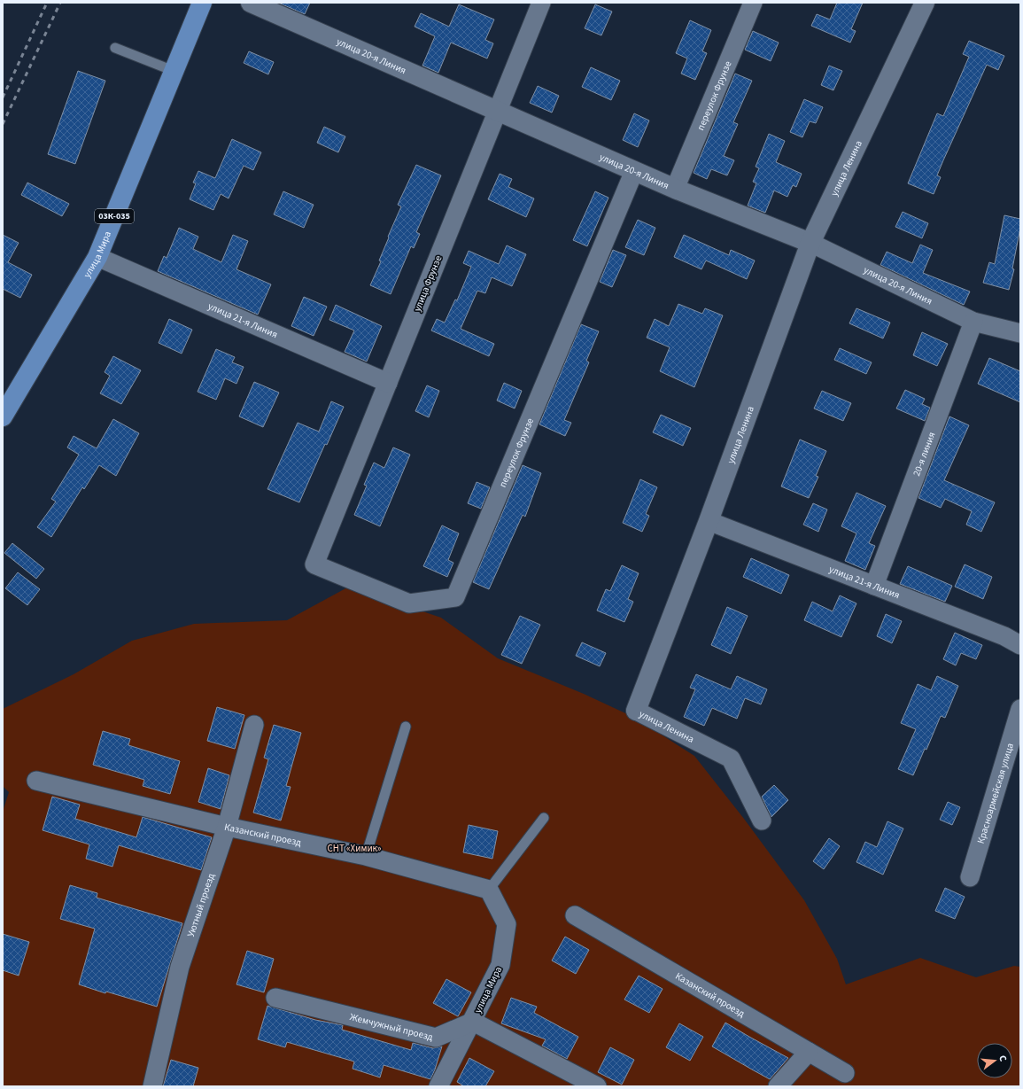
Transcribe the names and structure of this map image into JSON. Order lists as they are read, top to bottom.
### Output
{
  "streets": {
    "main road": [
      "улица 20-я Линия",
      "улица Ленина",
      "03К-035",
      "улица Мира"
    ],
    "street": [
      "переулок Фрунзе",
      "улица Фрунзе",
      "улица 21-я Линия",
      "20-я линия",
      "Красноармейская улица",
      "Казанский проезд",
      "Уютный проезд",
      "Жемчужный проезд"
    ]
  },
  "crossings": [
    ["улица 20-я Линия", "переулок Фрунзе"],
    ["улица 20-я Линия", "улица Ленина"],
    ["улица 20-я Линия", "улица Фрунзе"],
    ["улица 20-я Линия", "20-я линия"],
    ["переулок Фрунзе", "улица Фрунзе"],
    ["улица Ленина", "улица 21-я Линия"],
    ["улица Мира", "улица 21-я Линия"],
    ["улица Мира", "Казанский проезд"],
    ["улица Мира", "Жемчужный проезд"],
    ["улица Фрунзе", "улица 21-я Линия"],
    ["улица 21-я Линия", "20-я линия"],
    ["Казанский проезд", "Уютный проезд"]
  ],
  "parks": ["СНТ «Химик»"],
  "north": "right"
}
